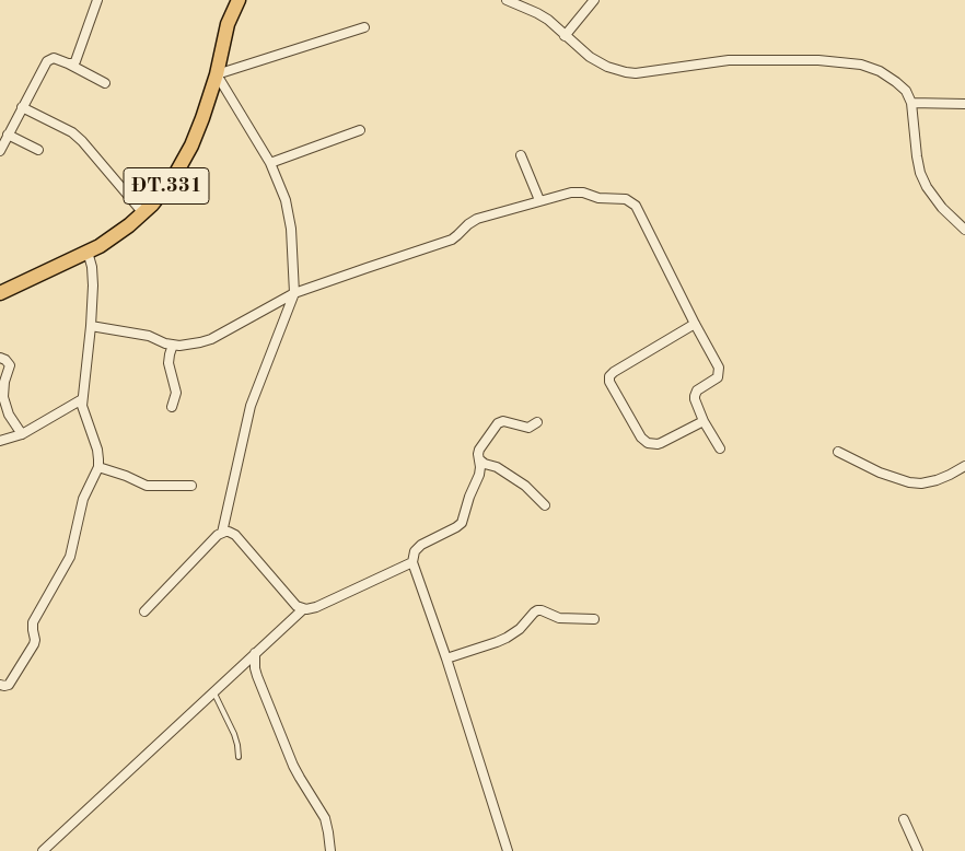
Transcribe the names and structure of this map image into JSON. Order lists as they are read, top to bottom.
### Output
{
  "streets": {
    "main road": ["ĐT.331"]
  }
}
